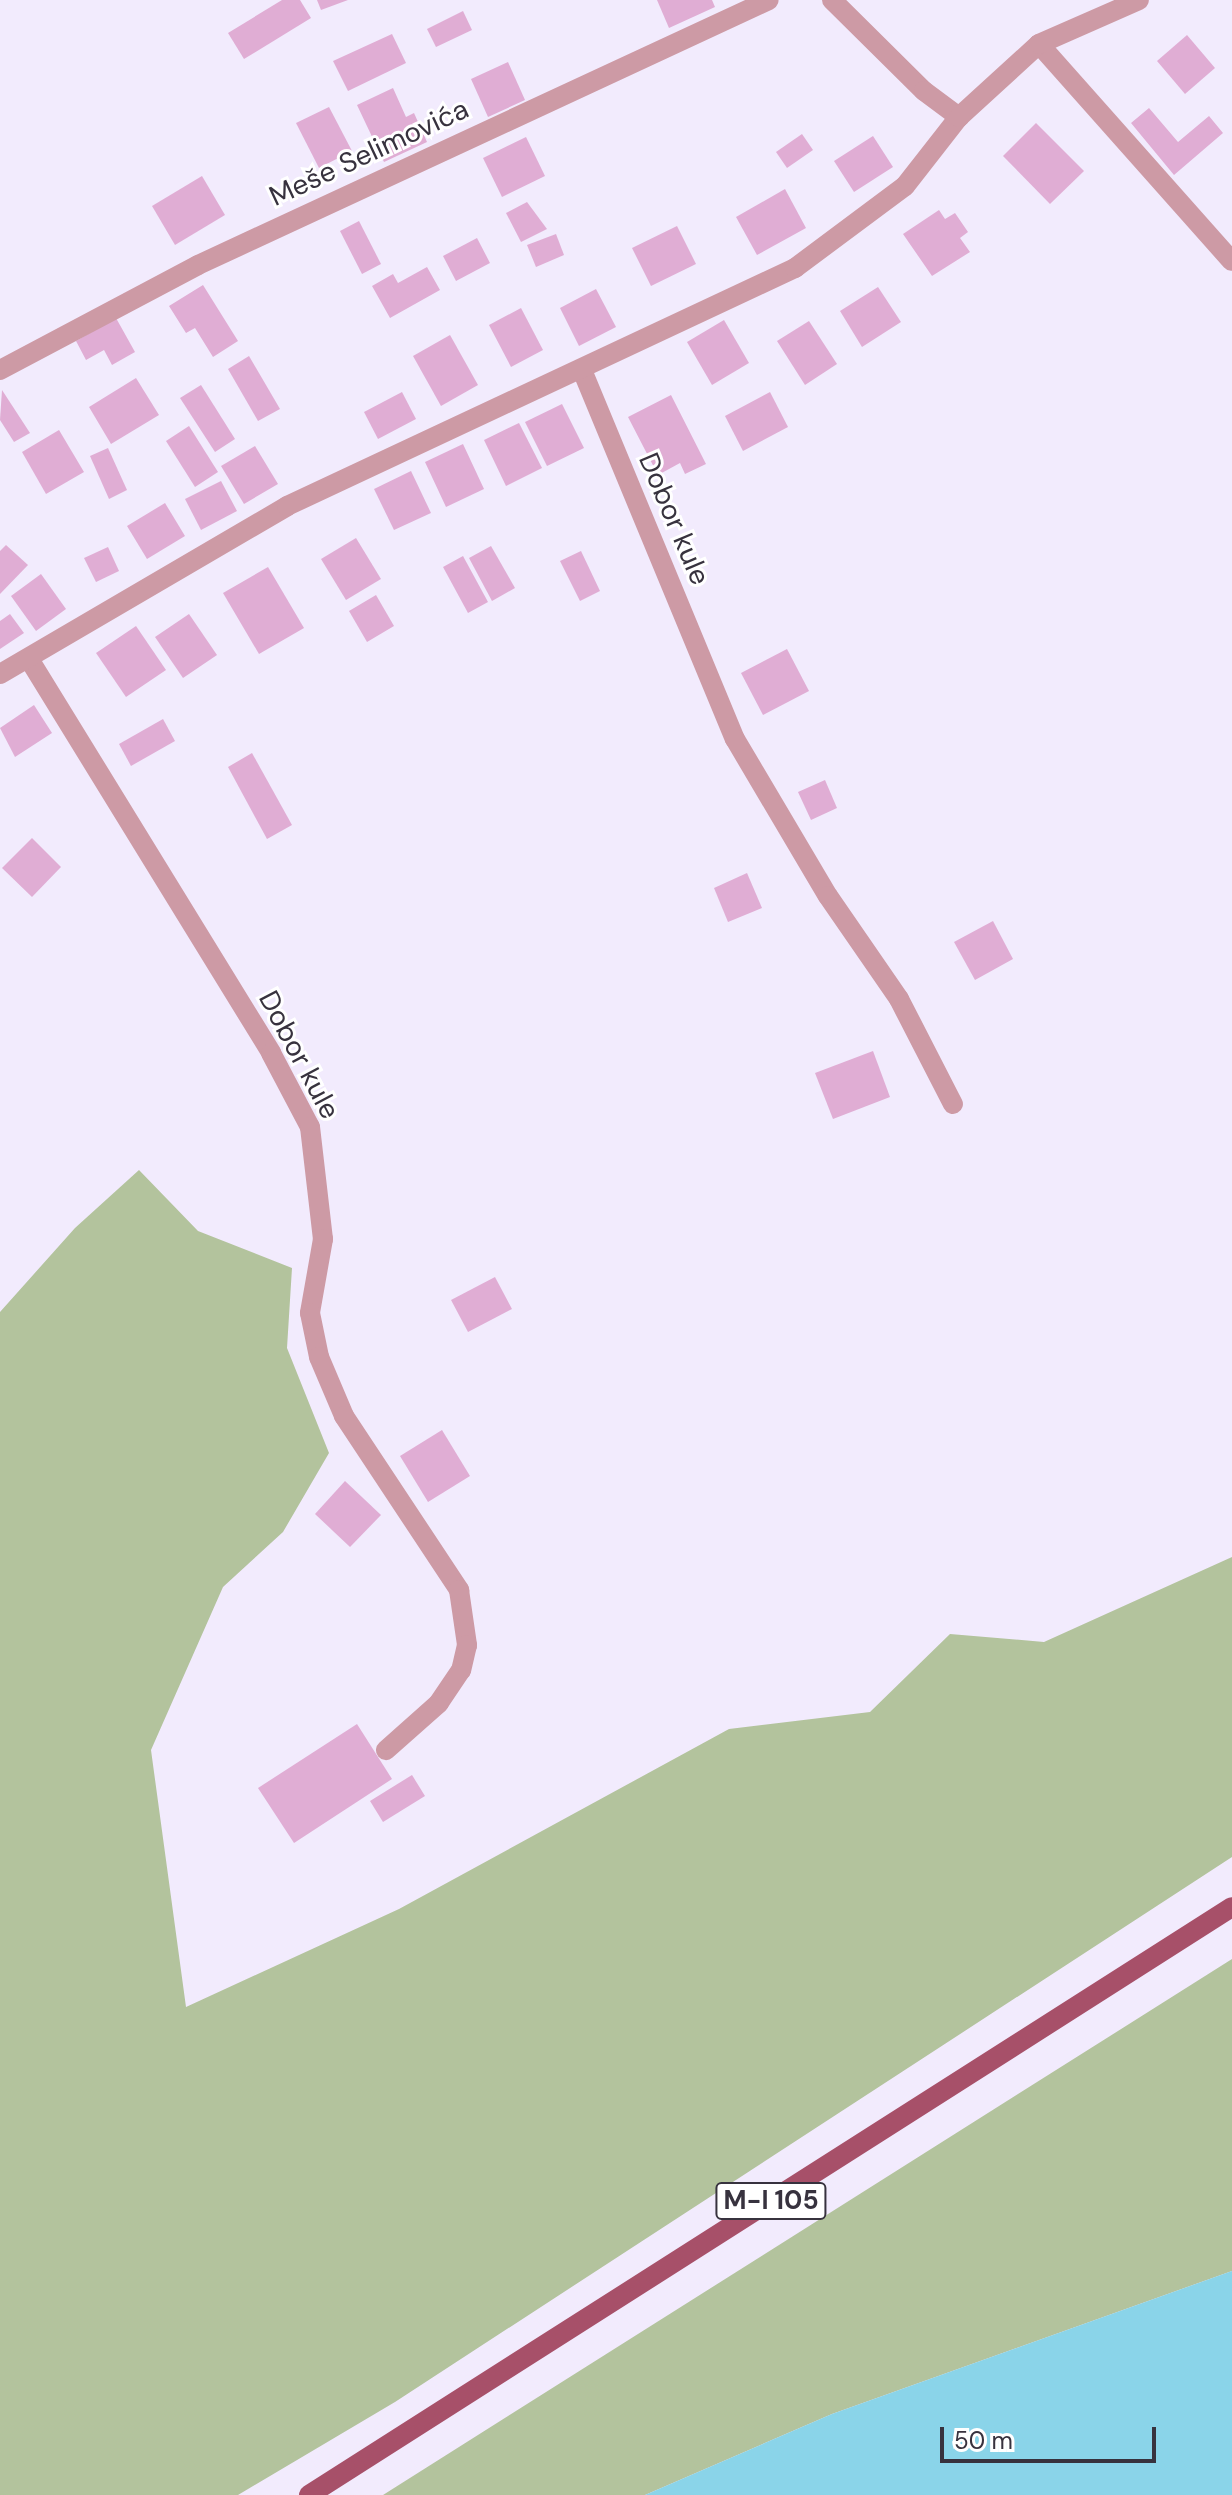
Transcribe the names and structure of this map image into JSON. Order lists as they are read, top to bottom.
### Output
{
  "streets": {
    "main road": ["M-I 105"],
    "street": ["Meše Selimovića", "Dobor kule"]
  },
  "scale_bar": "50 m"
}
